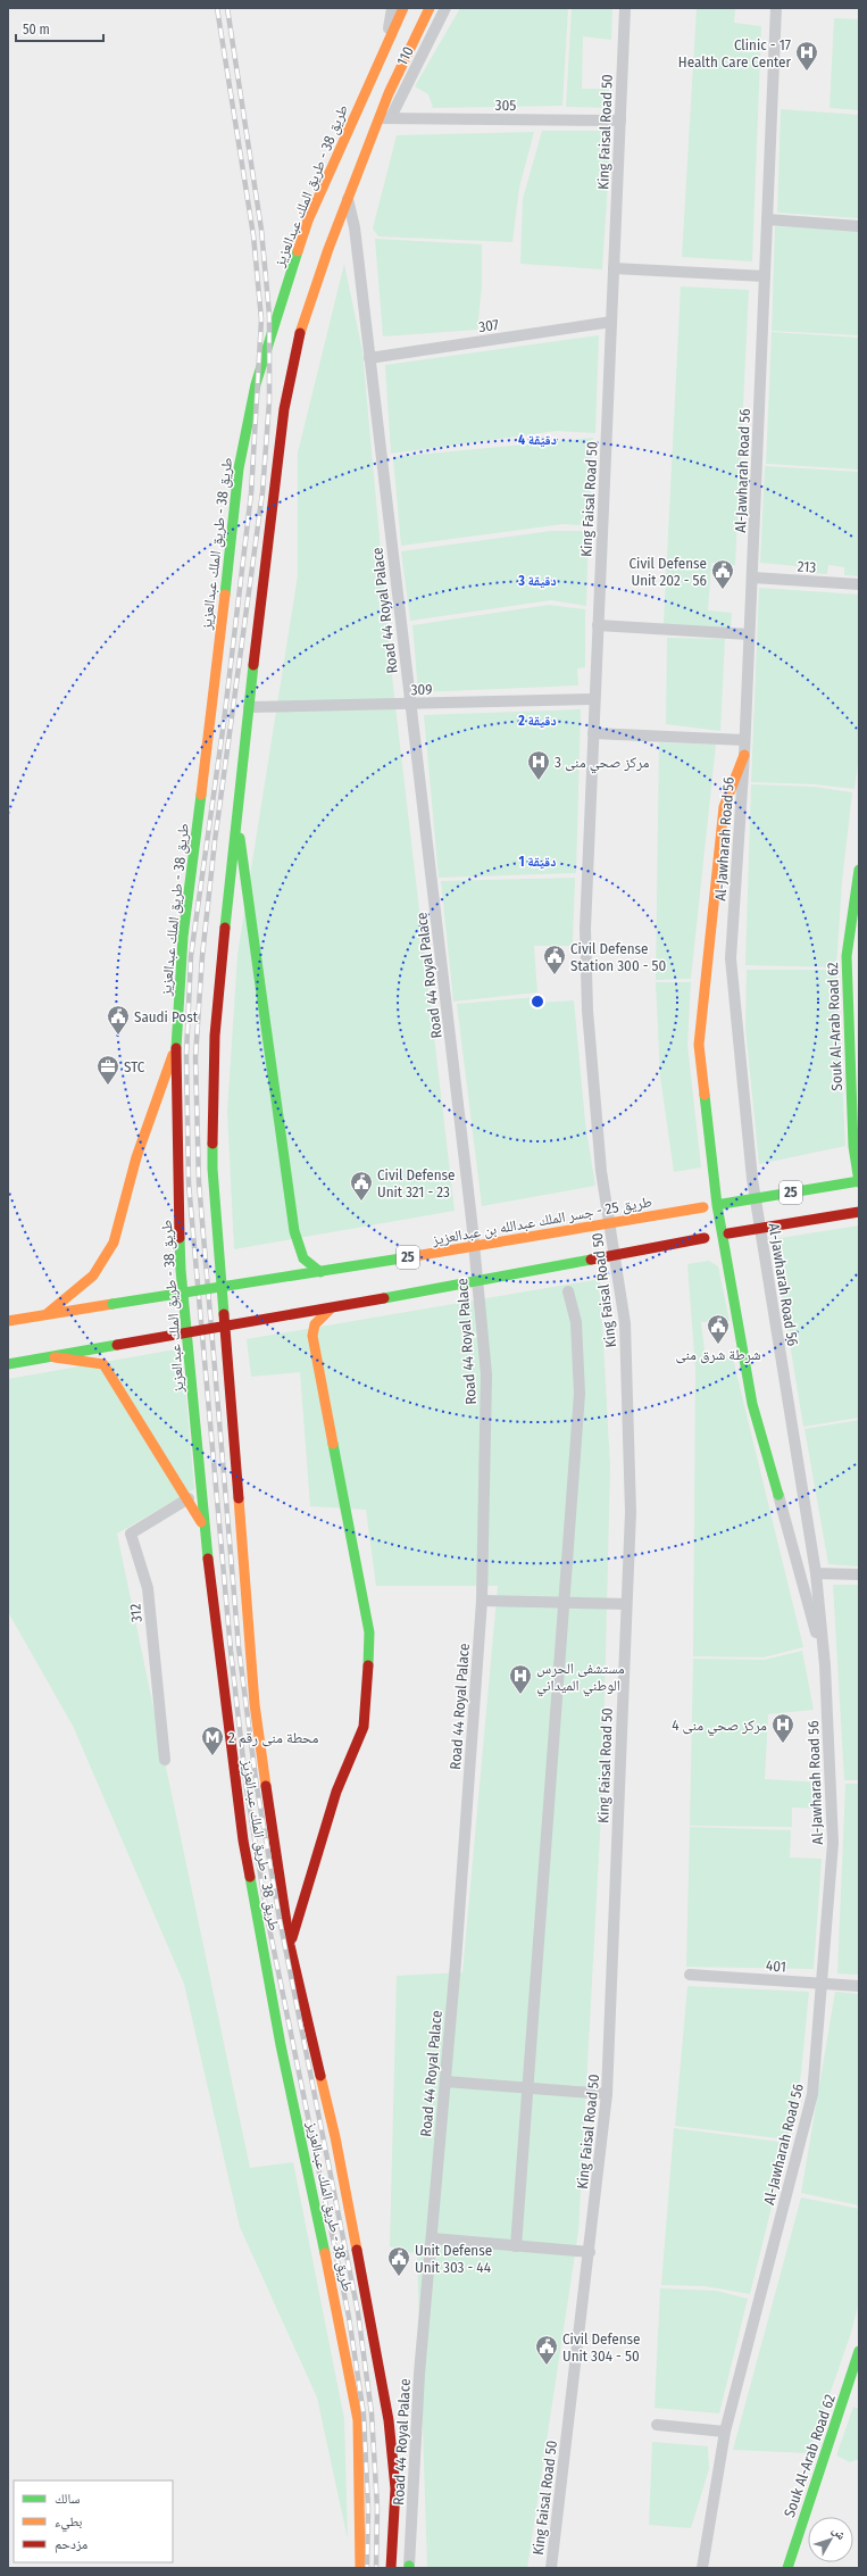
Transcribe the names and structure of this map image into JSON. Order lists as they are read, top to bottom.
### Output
{
  "streets": {
    "main road": [
      "طريق 38 - طريق الملك عبدالعزيز",
      "Souk Al-Arab Road 62",
      "25",
      "طريق 25 - جسر الملك عبدالله بن عبدالعزيز"
    ],
    "street": [
      "110",
      "305",
      "King Faisal Road 50",
      "307",
      "Al-Jawharah Road 56",
      "213",
      "Road 44 Royal Palace",
      "309",
      "312",
      "401"
    ]
  },
  "crossings": [
    ["110", "305"],
    ["110", "طريق 38 - طريق الملك عبدالعزيز"],
    ["305", "King Faisal Road 50"],
    ["305", "طريق 38 - طريق الملك عبدالعزيز"],
    ["King Faisal Road 50", "307"],
    ["King Faisal Road 50", "309"],
    ["طريق 38 - طريق الملك عبدالعزيز", "Road 44 Royal Palace"],
    ["طريق 38 - طريق الملك عبدالعزيز", "309"],
    ["307", "Road 44 Royal Palace"],
    ["Al-Jawharah Road 56", "213"],
    ["Al-Jawharah Road 56", "401"],
    ["Road 44 Royal Palace", "309"],
    ["Souk Al-Arab Road 62", "25"],
    ["25", "طريق 25 - جسر الملك عبدالله بن عبدالعزيز"]
  ],
  "places": {
    "hospital": [
      "Clinic - 17 Health Care Center",
      "مركز صحي منى 3",
      "مستشفى الحرس الوطني الميداني",
      "مركز صحي منى 4"
    ],
    "public building": [
      "Civil Defense Unit 202 - 56",
      "Civil Defense Station 300 - 50",
      "Saudi Post",
      "Civil Defense Unit 321 - 23",
      "شرطة شرق منى",
      "Unit Defense Unit 303 - 44",
      "Civil Defense Unit 304 - 50"
    ],
    "office": ["STC"],
    "metro station": ["محطة منى رقم 2"]
  },
  "legend": ["سالك", "بطيء", "مزدحم"],
  "scale_bar": "50 m",
  "north": "top right",
  "rings": [
    "4 دقيقة",
    "3 دقيقة",
    "2 دقيقة",
    "1 دقيقة"
  ]
}
